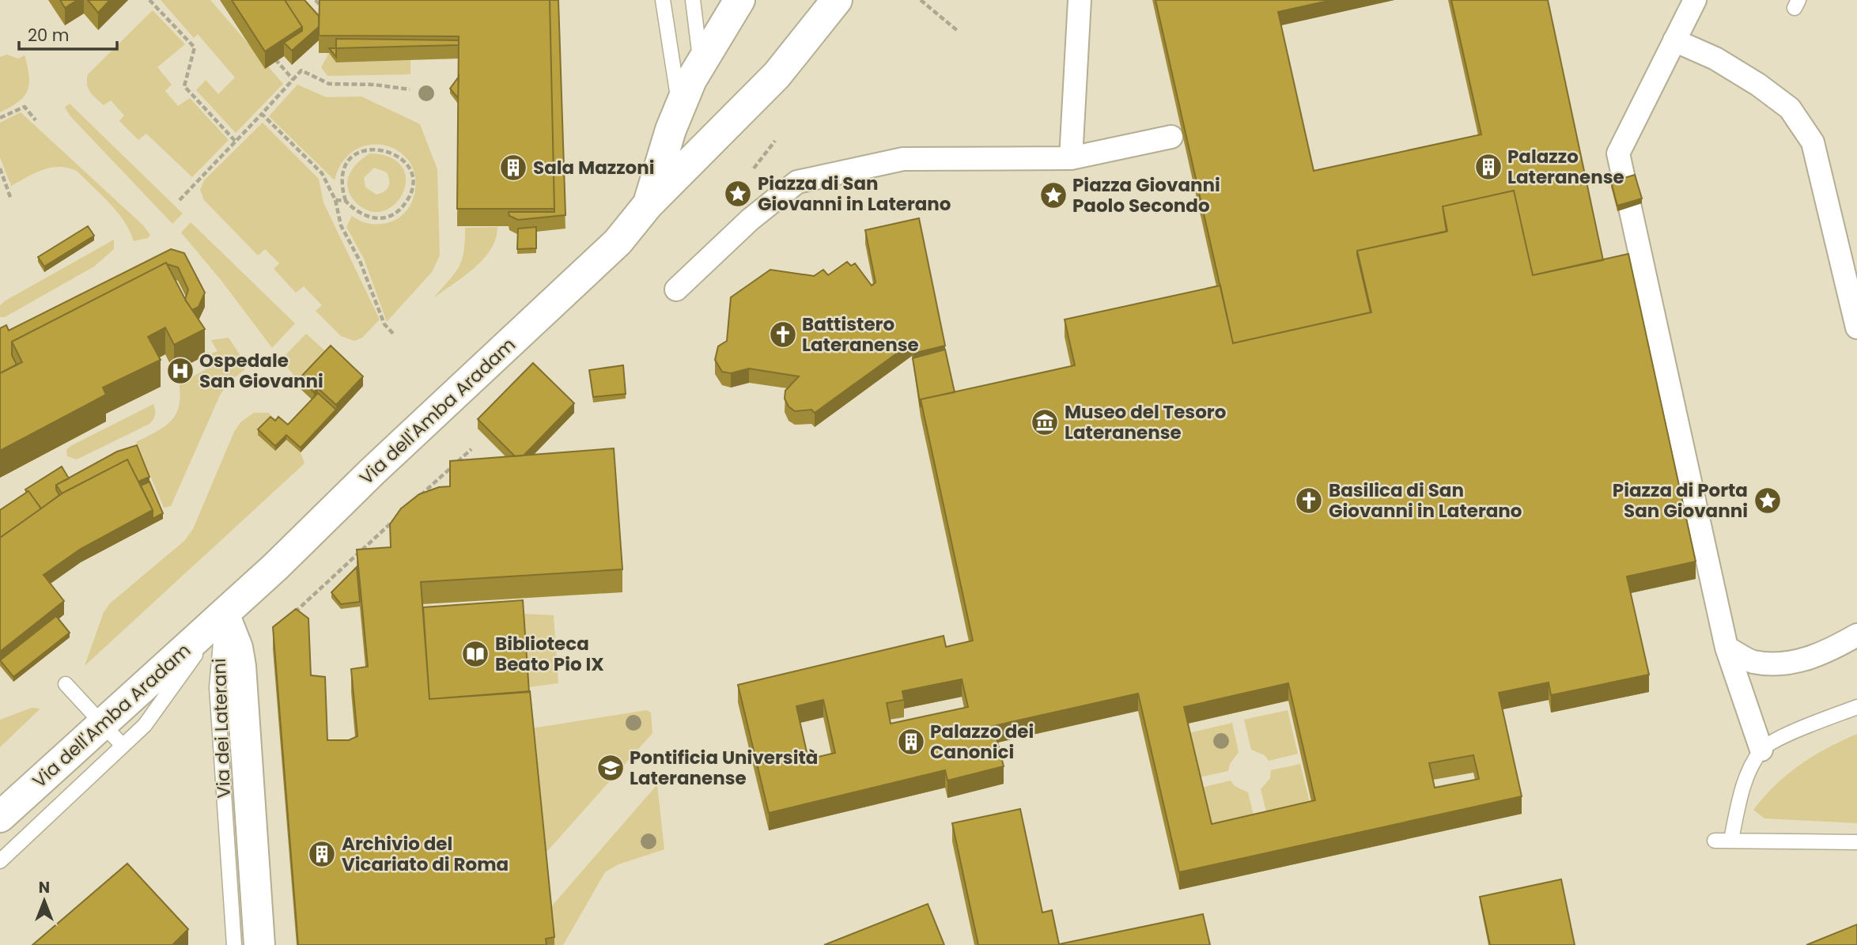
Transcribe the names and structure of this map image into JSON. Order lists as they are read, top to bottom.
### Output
{
  "streets": {
    "main road": ["Via dell'Amba Aradam", "Via dei Laterani"]
  },
  "crossings": [
    ["Via dell'Amba Aradam", "Via dei Laterani"]
  ],
  "places": {
    "building": [
      "Palazzo Lateranense",
      "Sala Mazzoni",
      "Palazzo dei Canonici",
      "Archivio del Vicariato di Roma"
    ],
    "place": ["Piazza di San Giovanni in Laterano", "Piazza Giovanni Paolo Secondo", "Piazza di Porta San Giovanni"],
    "church": ["Battistero Lateranense", "Basilica di San Giovanni in Laterano"],
    "hospital": ["Ospedale San Giovanni"],
    "museum": ["Museo del Tesoro Lateranense"],
    "library": ["Biblioteca Beato Pio IX"],
    "school or university": ["Pontificia Università Lateranense"]
  },
  "scale_bar": "20 m",
  "north": "top"
}
